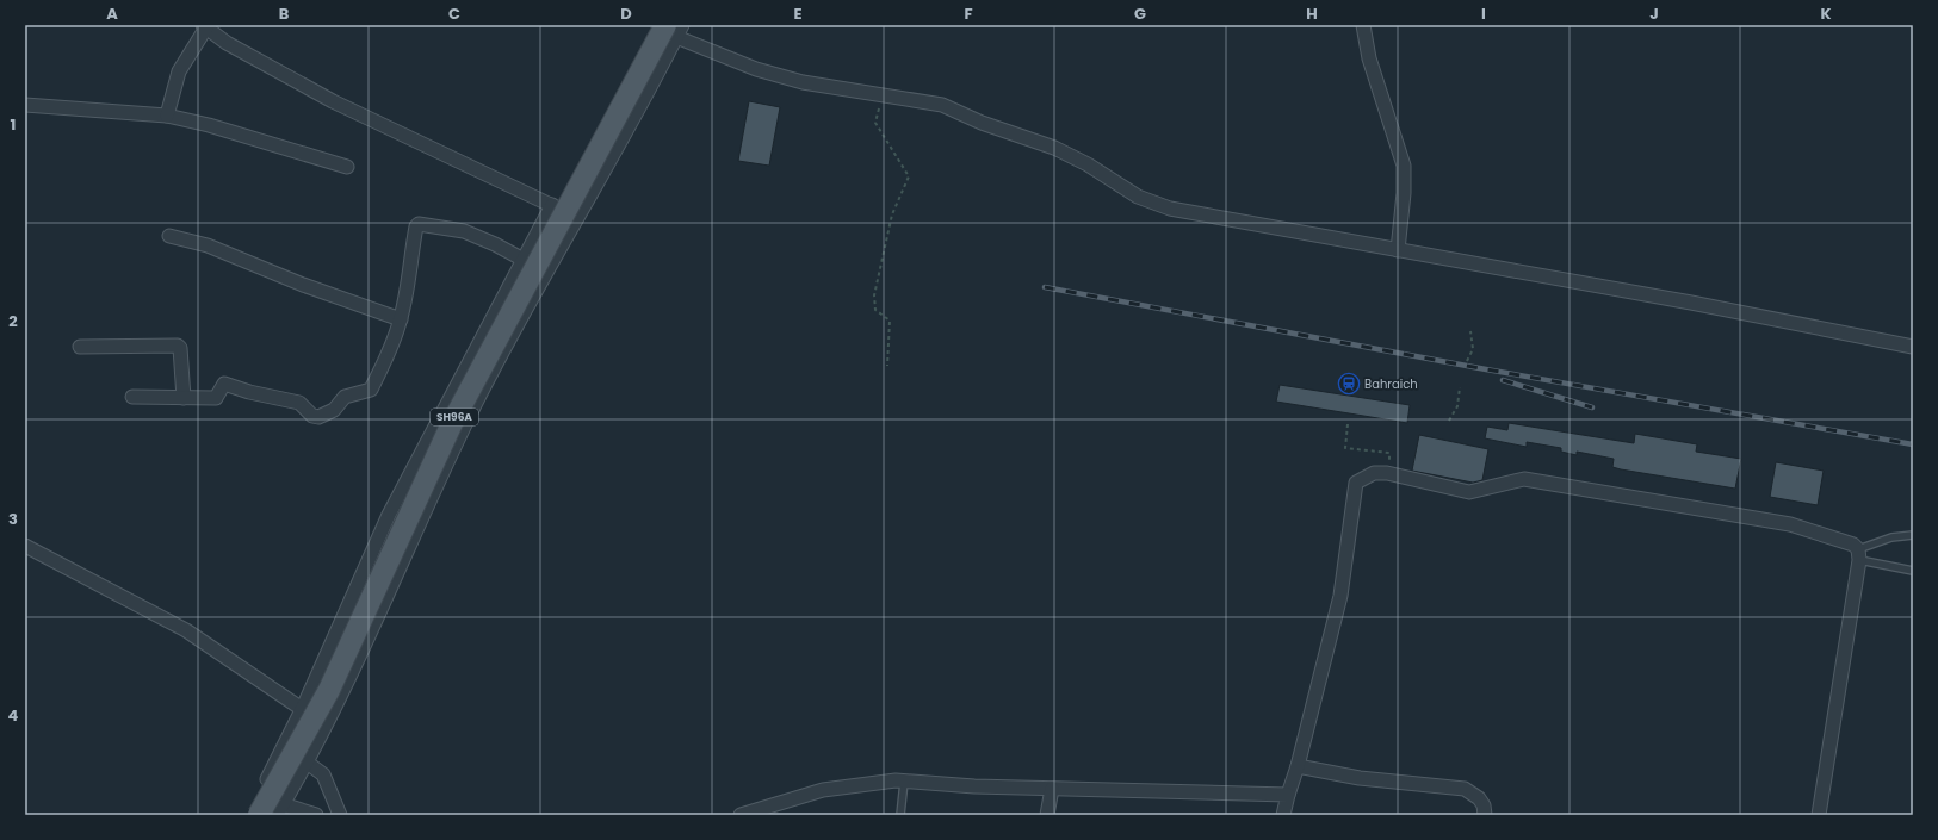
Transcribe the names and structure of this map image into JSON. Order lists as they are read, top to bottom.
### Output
{
  "streets": {
    "main road": ["SH96A"]
  },
  "places": {
    "station": ["Bahraich"]
  },
  "grid": {
    "columns": [
      "A",
      "B",
      "C",
      "D",
      "E",
      "F",
      "G",
      "H",
      "I",
      "J",
      "K"
    ],
    "rows": [
      "1",
      "2",
      "3",
      "4"
    ]
  }
}
